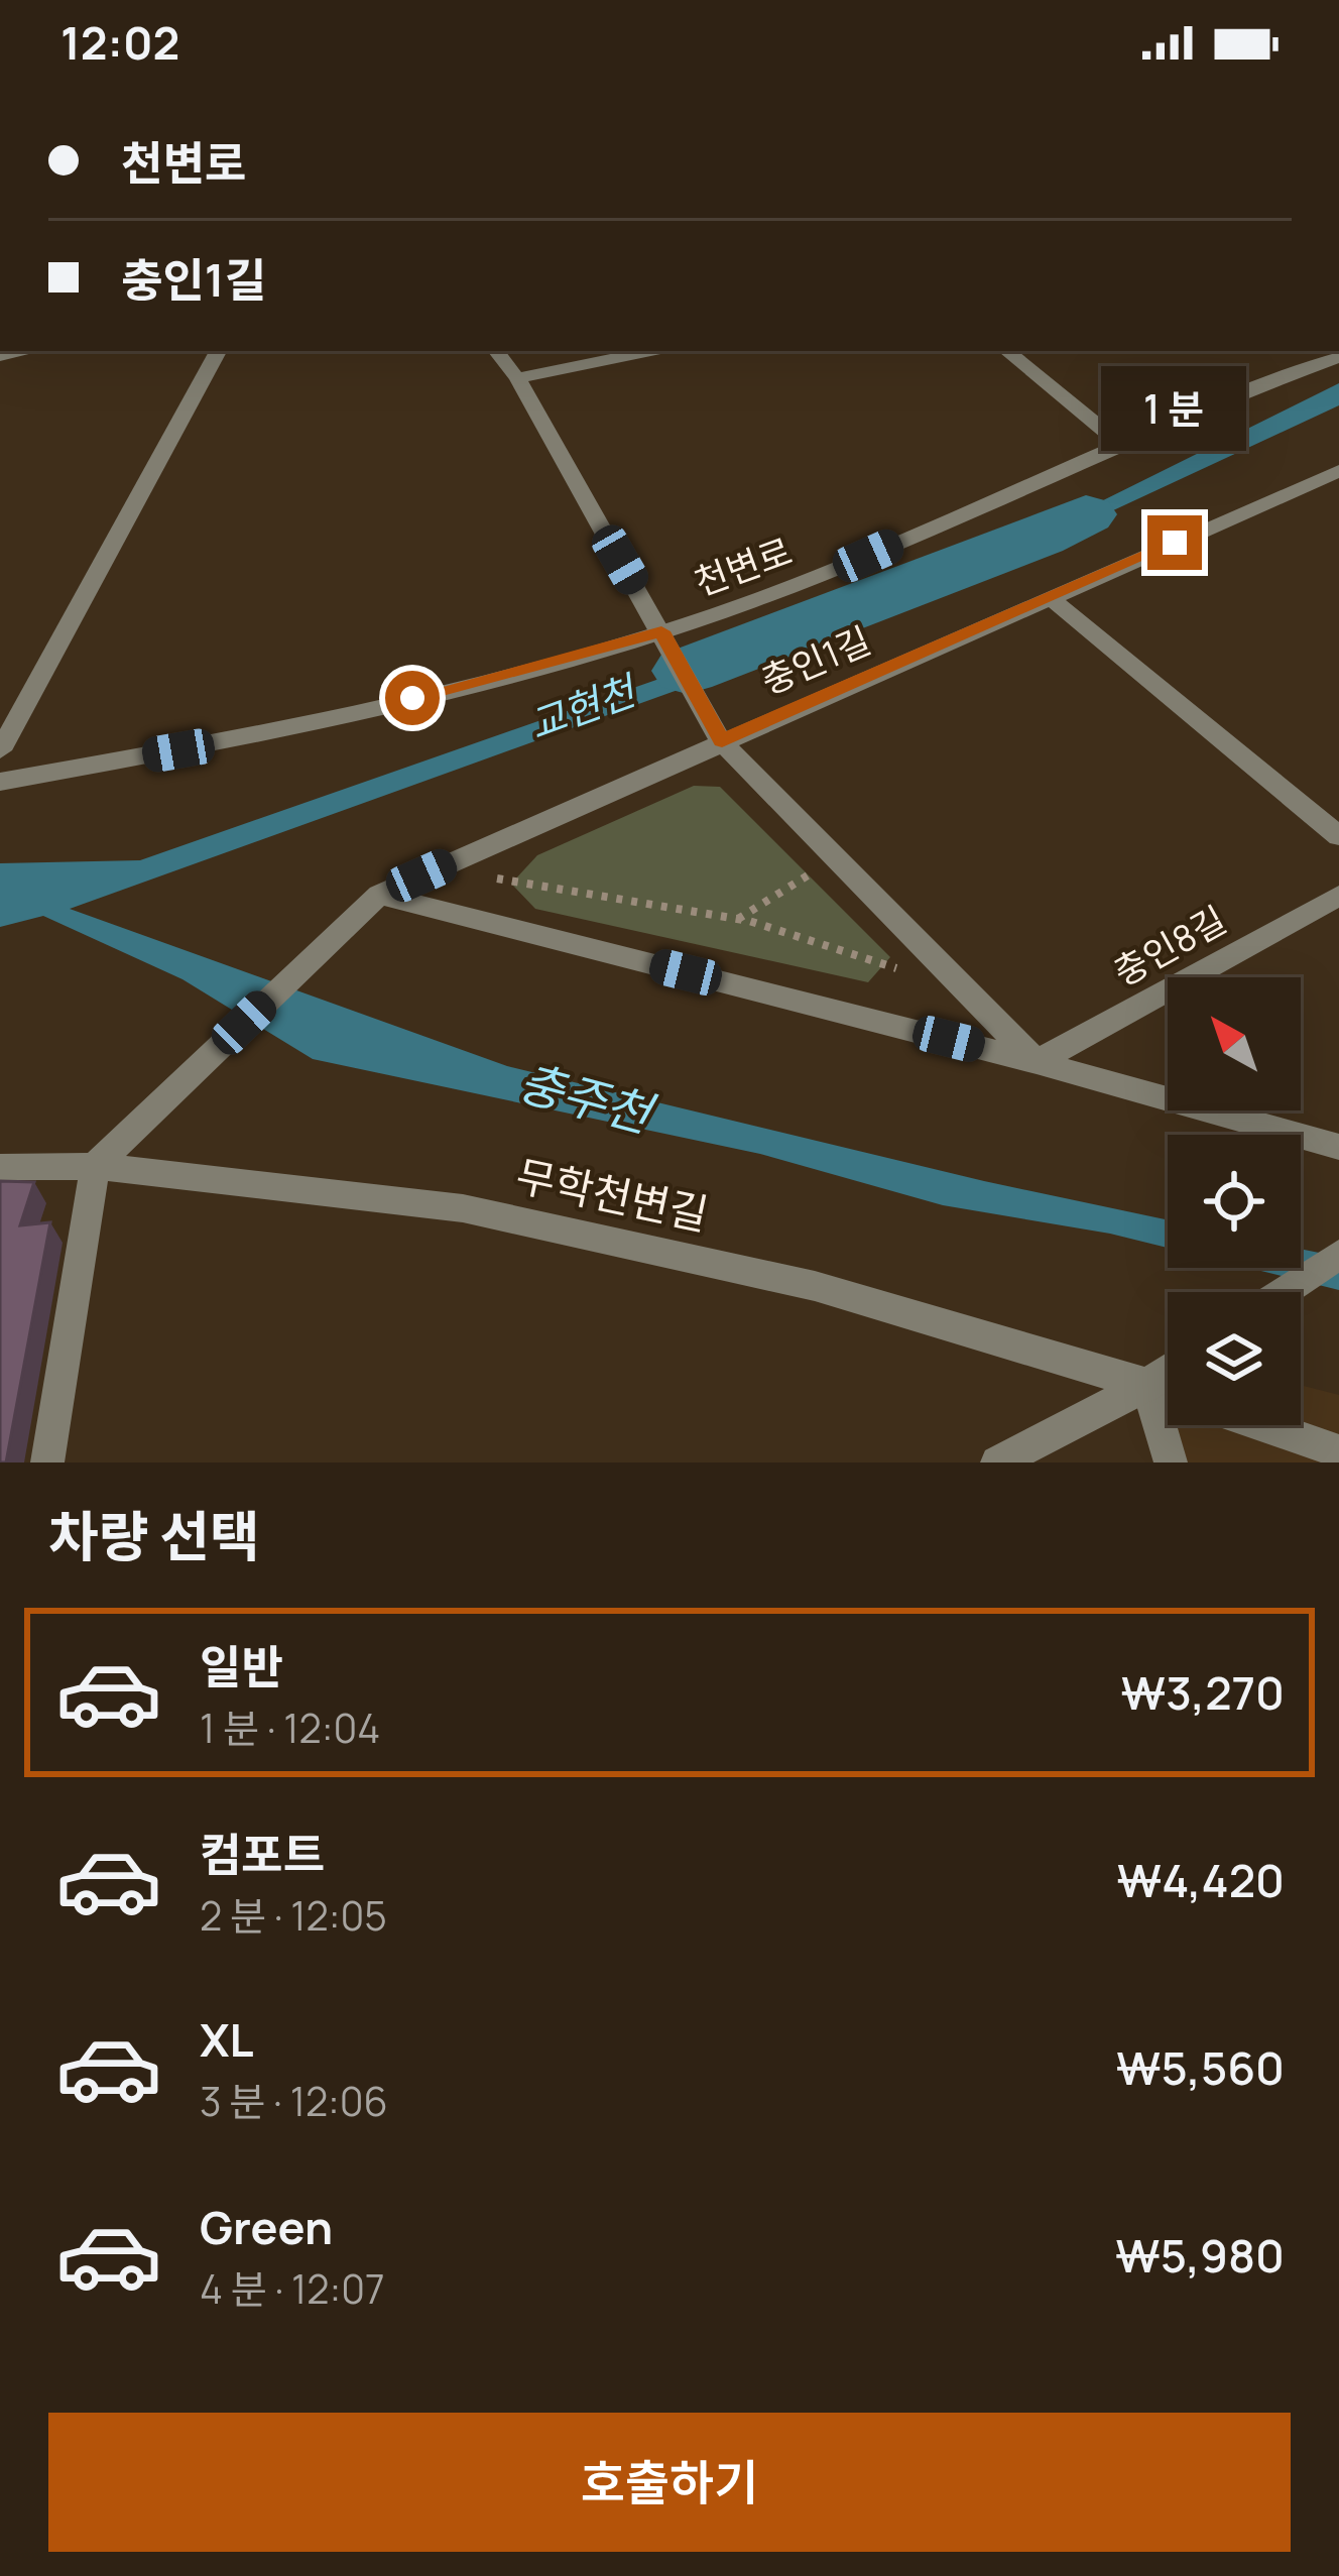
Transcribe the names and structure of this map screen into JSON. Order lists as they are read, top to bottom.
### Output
{
  "streets": {
    "street": [
      "천변로",
      "충인1길",
      "충인8길",
      "무학천변길"
    ]
  },
  "crossings": [
    ["충인1길", "무학천변길"]
  ],
  "water": ["교현천", "충주천"],
  "north": "top left",
  "page": {
    "status": "12:02",
    "banner": ["천변로", "충인1길"],
    "bubble": "1 분",
    "heading": "차량 선택",
    "list": [
      {
        "name": "일반",
        "note": "1 분 · 12:04",
        "value": "₩3,270"
      },
      {
        "name": "컴포트",
        "note": "2 분 · 12:05",
        "value": "₩4,420"
      },
      {
        "name": "XL",
        "note": "3 분 · 12:06",
        "value": "₩5,560"
      },
      {
        "name": "Green",
        "note": "4 분 · 12:07",
        "value": "₩5,980"
      }
    ],
    "buttons": "호출하기"
  }
}
